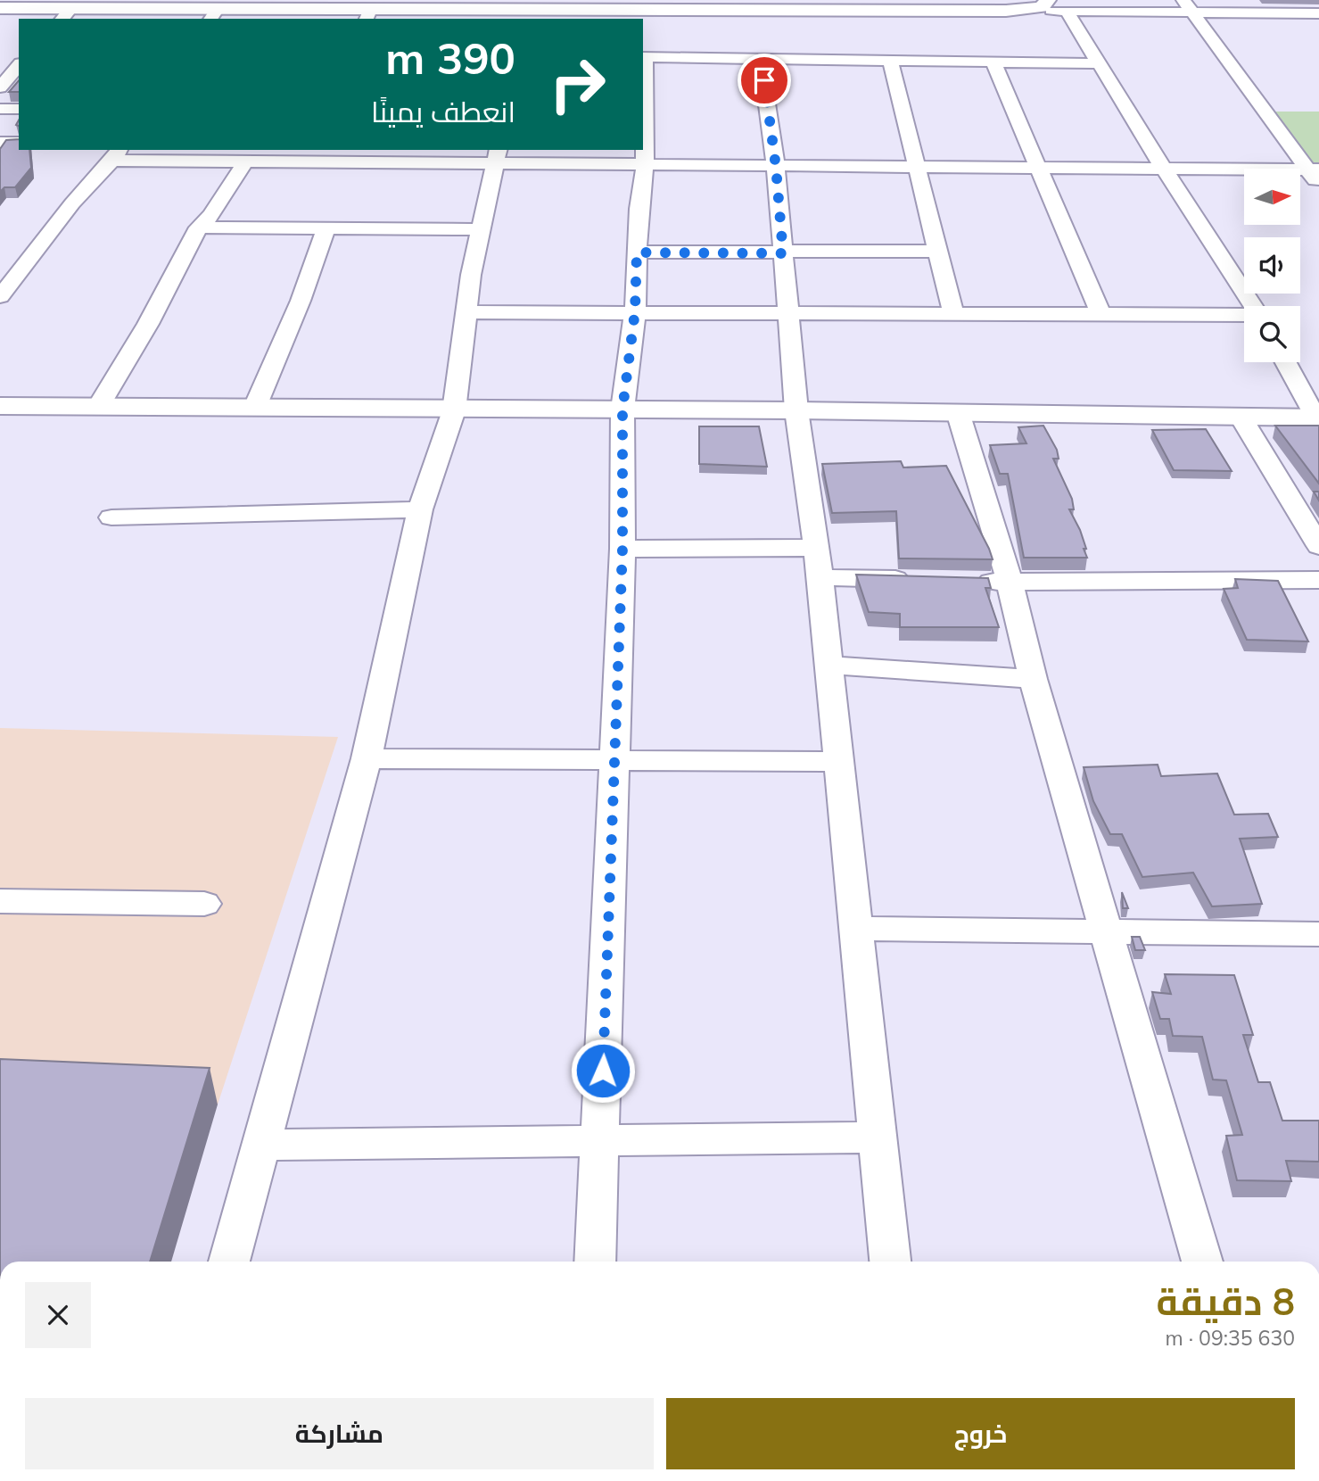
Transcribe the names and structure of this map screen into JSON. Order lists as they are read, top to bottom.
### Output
{
  "north": "right",
  "page": {
    "turn": ["390 m", "انعطف يمينًا"],
    "heading": ["8 دقيقة", "630 m · 09:35"],
    "buttons": ["خروج", "مشاركة"]
  }
}
